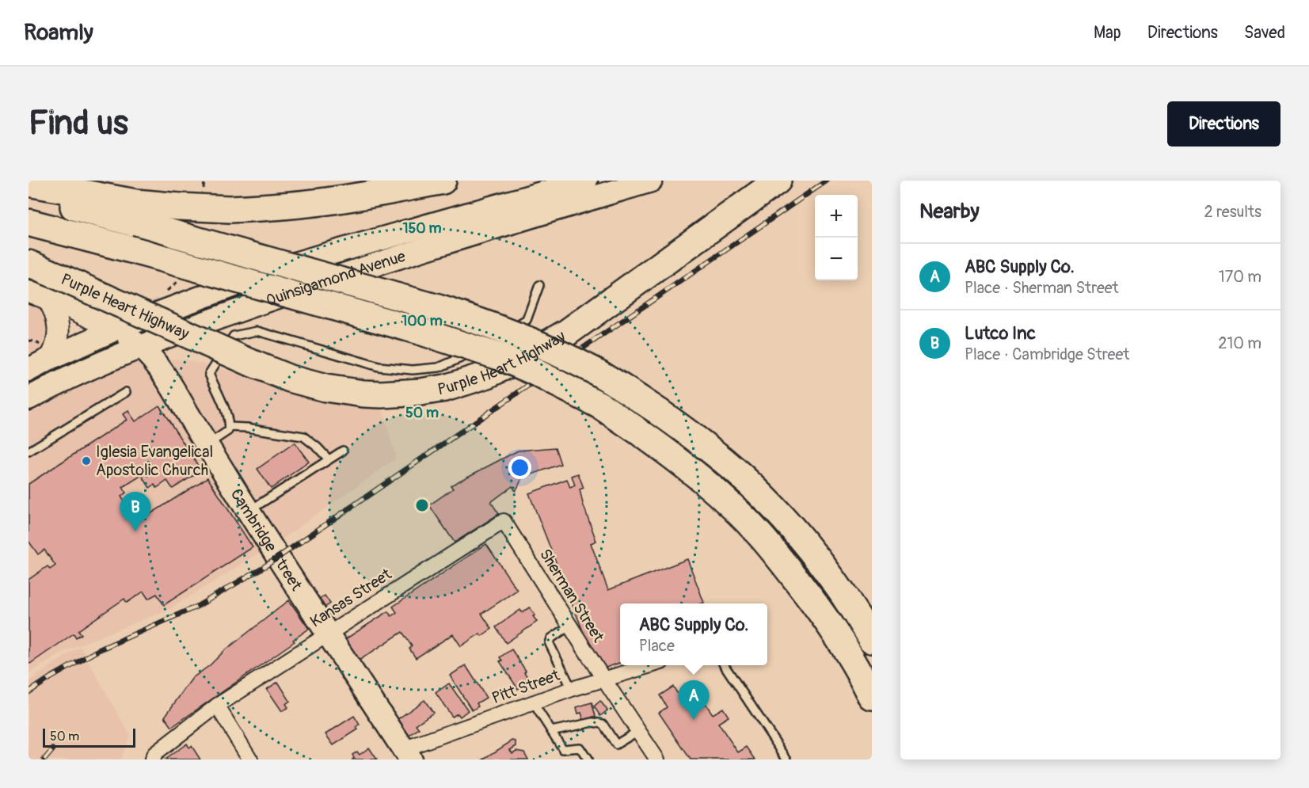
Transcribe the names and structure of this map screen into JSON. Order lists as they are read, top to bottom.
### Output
{
  "streets": {
    "highway": ["Purple Heart Highway"],
    "main road": ["Quinsigamond Avenue", "Cambridge Street"],
    "street": ["Sherman Street", "Kansas Street", "Pitt Street"]
  },
  "crossings": [
    ["Quinsigamond Avenue", "Cambridge Street"],
    ["Cambridge Street", "Kansas Street"],
    ["Cambridge Street", "Pitt Street"],
    ["Sherman Street", "Kansas Street"],
    ["Sherman Street", "Pitt Street"]
  ],
  "places": ["Iglesia Evangelical Apostolic Church"],
  "scale_bar": "50 m",
  "page": {
    "header": "Roamly",
    "nav": ["Map", "Directions", "Saved"],
    "buttons": "Directions",
    "title": "Find us",
    "heading": ["Nearby", "2 results"],
    "map_buttons": ["+", "−"],
    "list": [
      {
        "mark": "A",
        "name": "ABC Supply Co.",
        "note": "Place · Sherman Street",
        "value": "170 m"
      },
      {
        "mark": "B",
        "name": "Lutco Inc",
        "note": "Place · Cambridge Street",
        "value": "210 m"
      }
    ],
    "pins": ["B", "A"],
    "popup": ["ABC Supply Co.", "Place"],
    "scale": "50 m"
  },
  "rings": ["150 m", "100 m", "50 m"]
}
